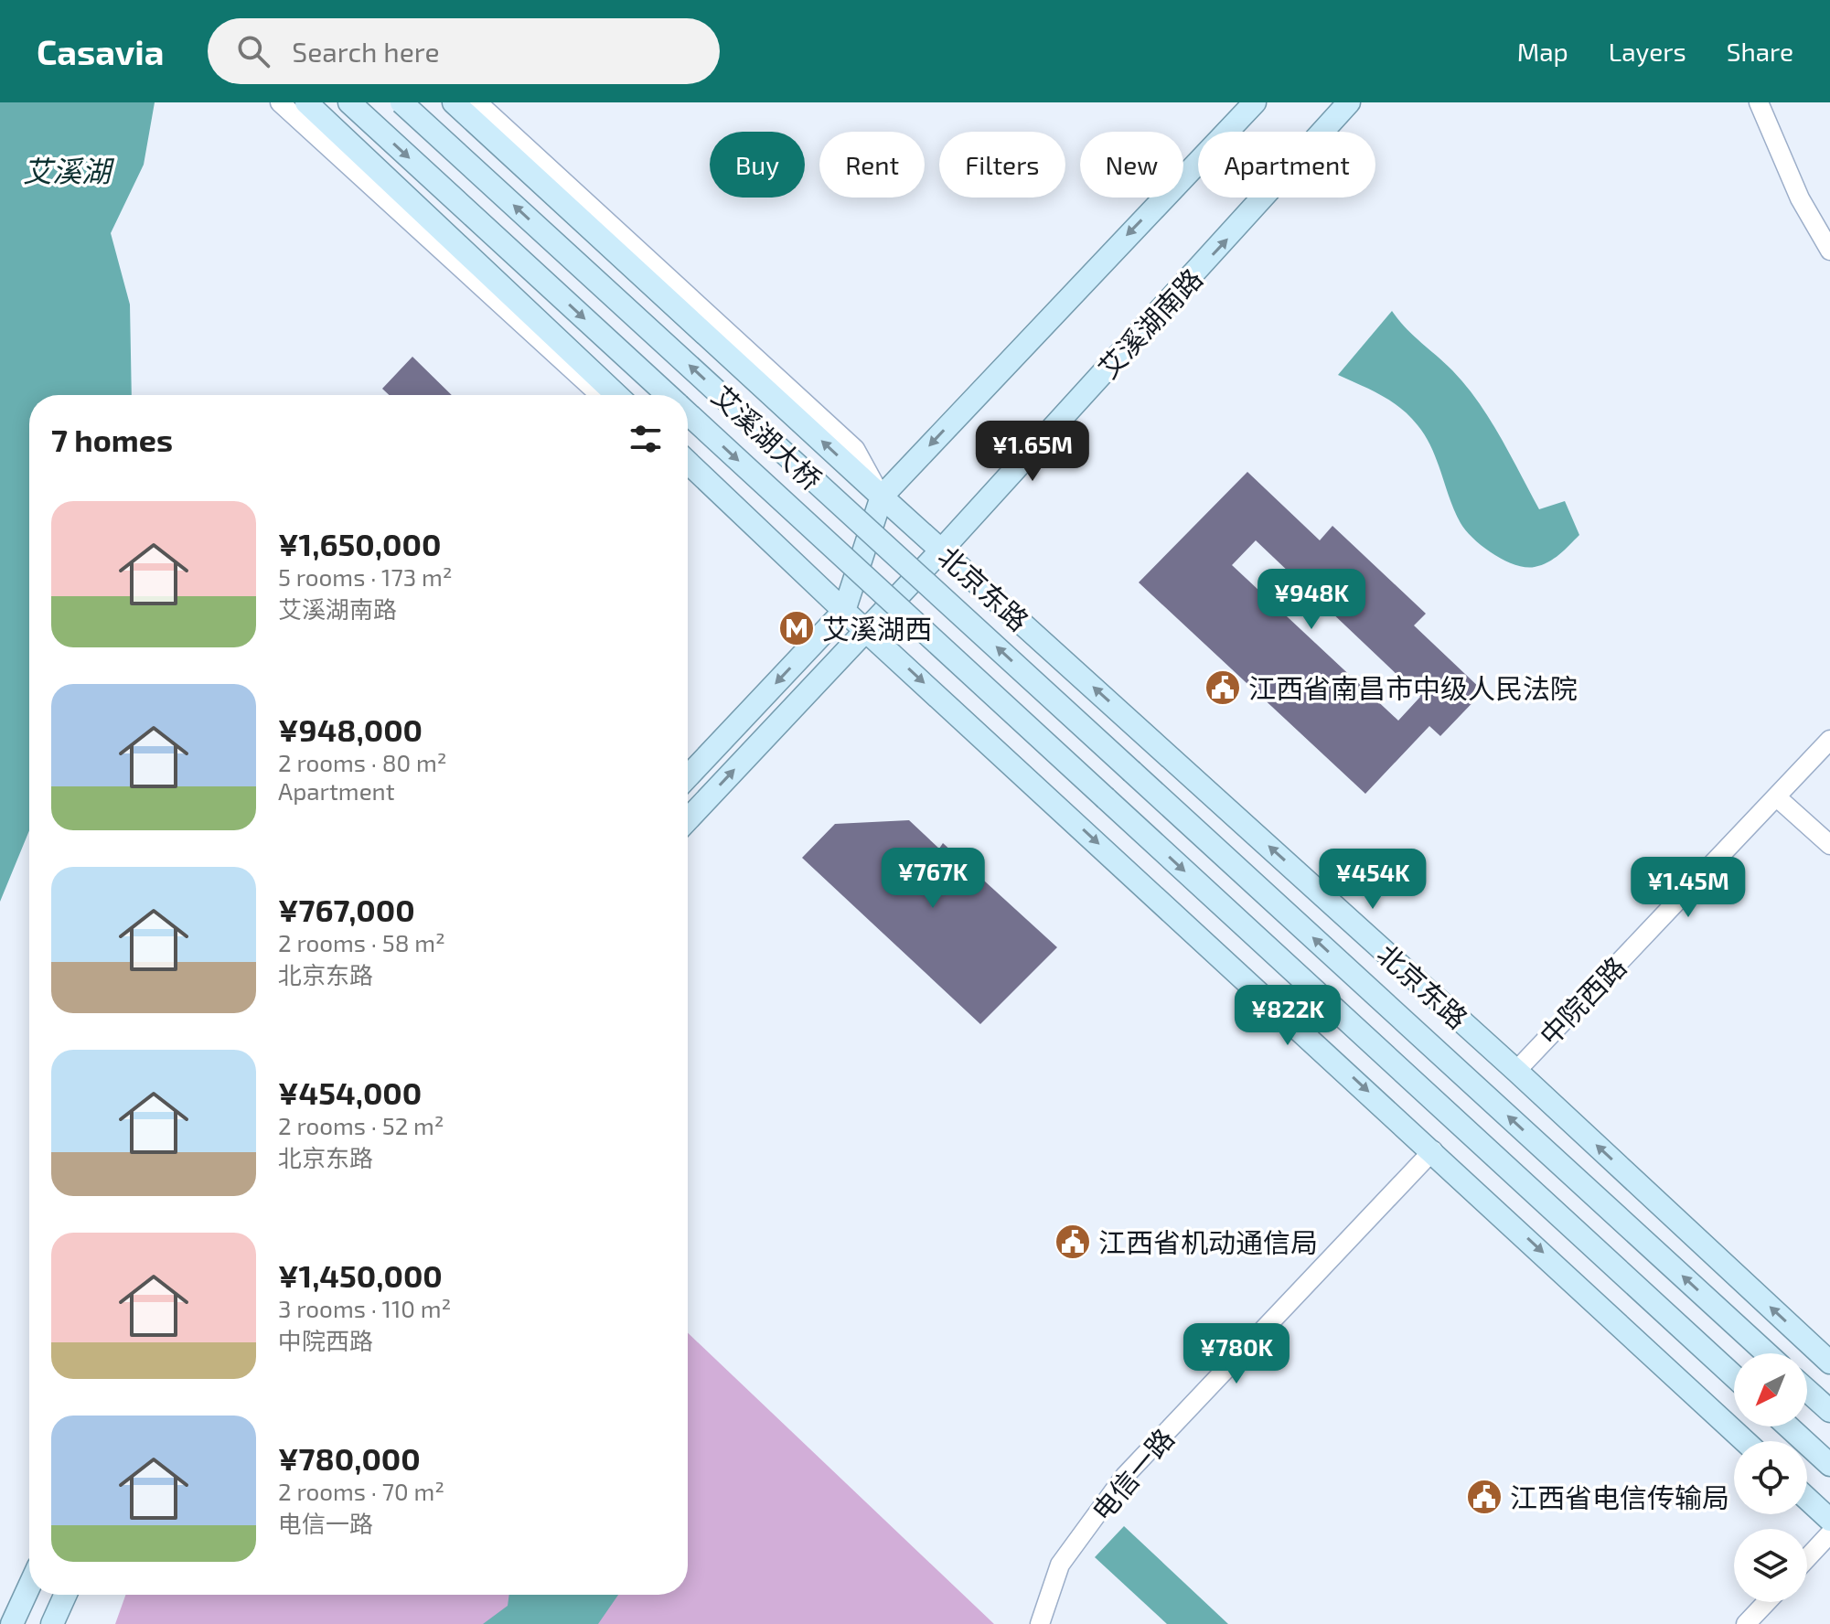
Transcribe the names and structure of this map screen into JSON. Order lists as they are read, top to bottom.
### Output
{
  "streets": {
    "main road": ["艾溪湖南路", "艾溪湖大桥", "北京东路"],
    "street": ["中院西路", "电信一路"]
  },
  "crossings": [
    ["艾溪湖南路", "北京东路"],
    ["艾溪湖大桥", "北京东路"],
    ["北京东路", "中院西路"]
  ],
  "water": ["艾溪湖"],
  "places": {
    "metro station": ["艾溪湖西"],
    "public building": ["江西省南昌市中级人民法院", "江西省机动通信局", "江西省电信传输局"]
  },
  "north": "bottom left",
  "page": {
    "header": "Casavia",
    "search": "Search here",
    "nav": ["Map", "Layers", "Share"],
    "chip": [
      "Buy",
      "Rent",
      "Filters",
      "New",
      "Apartment"
    ],
    "heading": "7 homes",
    "price": [
      "¥1.65M",
      "¥948K",
      "¥767K",
      "¥454K",
      "¥1.45M",
      "¥822K",
      "¥780K"
    ],
    "list": [
      {
        "name": "¥1,650,000",
        "note": "5 rooms · 173 m² · 艾溪湖南路"
      },
      {
        "name": "¥948,000",
        "note": "2 rooms · 80 m² · Apartment"
      },
      {
        "name": "¥767,000",
        "note": "2 rooms · 58 m² · 北京东路"
      },
      {
        "name": "¥454,000",
        "note": "2 rooms · 52 m² · 北京东路"
      },
      {
        "name": "¥1,450,000",
        "note": "3 rooms · 110 m² · 中院西路"
      },
      {
        "name": "¥780,000",
        "note": "2 rooms · 70 m² · 电信一路"
      }
    ]
  }
}
